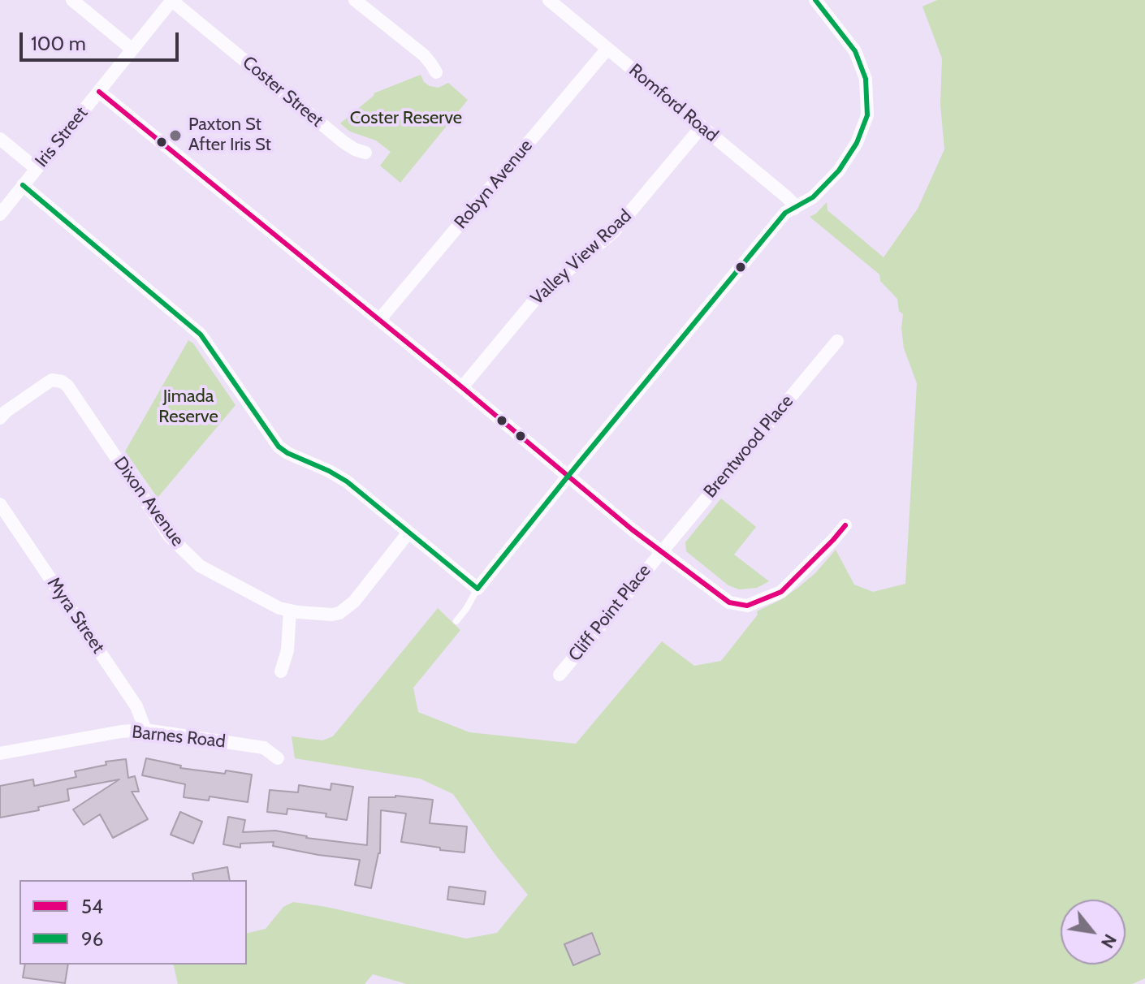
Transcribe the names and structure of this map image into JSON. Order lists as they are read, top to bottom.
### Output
{
  "streets": {
    "street": [
      "Coster Street",
      "Romford Road",
      "Iris Street",
      "Robyn Avenue",
      "Valley View Road",
      "Brentwood Place",
      "Dixon Avenue",
      "Cliff Point Place",
      "Myra Street",
      "Barnes Road"
    ]
  },
  "crossings": [
    ["Coster Street", "Iris Street"],
    ["Romford Road", "Robyn Avenue"],
    ["Romford Road", "Valley View Road"],
    ["Brentwood Place", "Cliff Point Place"],
    ["Myra Street", "Barnes Road"]
  ],
  "parks": ["Coster Reserve", "Jimada Reserve"],
  "places": ["Paxton St After Iris St"],
  "lines": ["transit line 96", "transit line 54"],
  "legend": ["54", "96"],
  "scale_bar": "100 m",
  "north": "bottom right"
}
